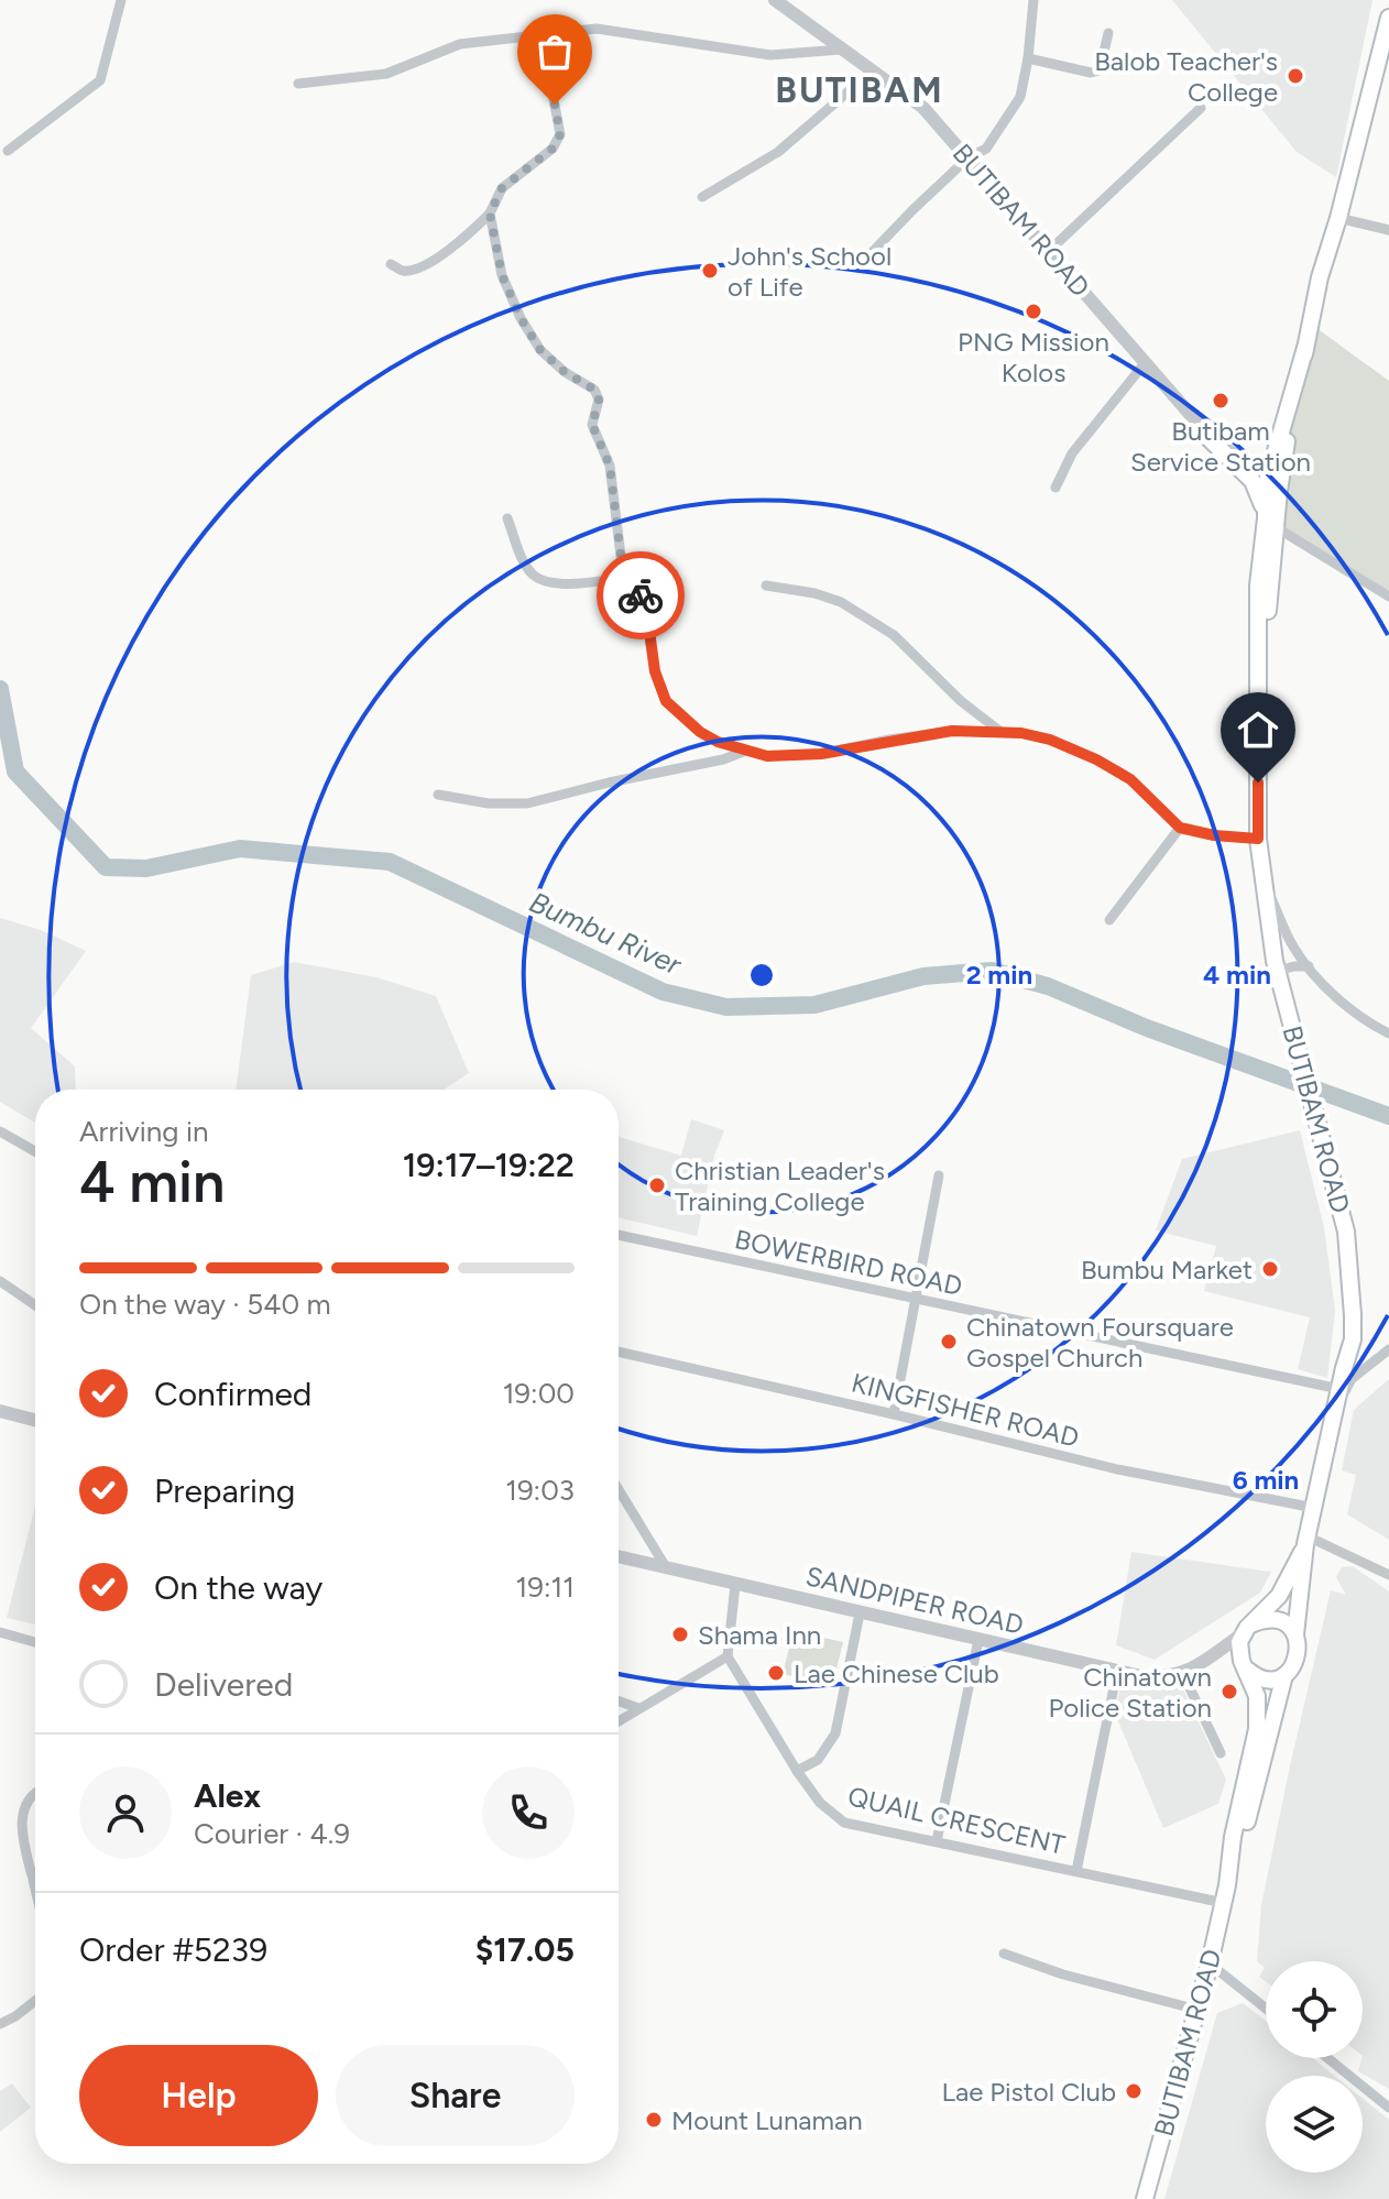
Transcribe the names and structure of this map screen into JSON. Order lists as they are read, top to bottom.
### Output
{
  "streets": {
    "main road": ["BUTIBAM ROAD"],
    "street": [
      "BOWERBIRD ROAD",
      "KINGFISHER ROAD",
      "SANDPIPER ROAD",
      "QUAIL CRESCENT"
    ]
  },
  "crossings": [
    ["BUTIBAM ROAD", "BOWERBIRD ROAD"],
    ["BUTIBAM ROAD", "KINGFISHER ROAD"],
    ["BUTIBAM ROAD", "QUAIL CRESCENT"]
  ],
  "districts": ["BUTIBAM"],
  "water": ["Bumbu River"],
  "places": [
    "Balob Teacher's College",
    "John's School of Life",
    "PNG Mission Kolos",
    "Butibam Service Station",
    "Christian Leader's Training College",
    "Bumbu Market",
    "Chinatown Foursquare Gospel Church",
    "Shama Inn",
    "Lae Chinese Club",
    "Chinatown Police Station",
    "Lae Pistol Club",
    "Mount Lunaman"
  ],
  "page": {
    "heading": ["4 min", "Arriving in", "19:17–19:22"],
    "panel": [
      "Alex",
      "Courier · 4.9",
      "Order #5239",
      "$17.05"
    ],
    "bar": "On the way · 540 m",
    "list": [
      ["Confirmed", "19:00"],
      ["Preparing", "19:03"],
      ["On the way", "19:11"],
      "Delivered"
    ],
    "buttons": ["Help", "Share"]
  },
  "rings": ["2 min", "4 min", "6 min"]
}
